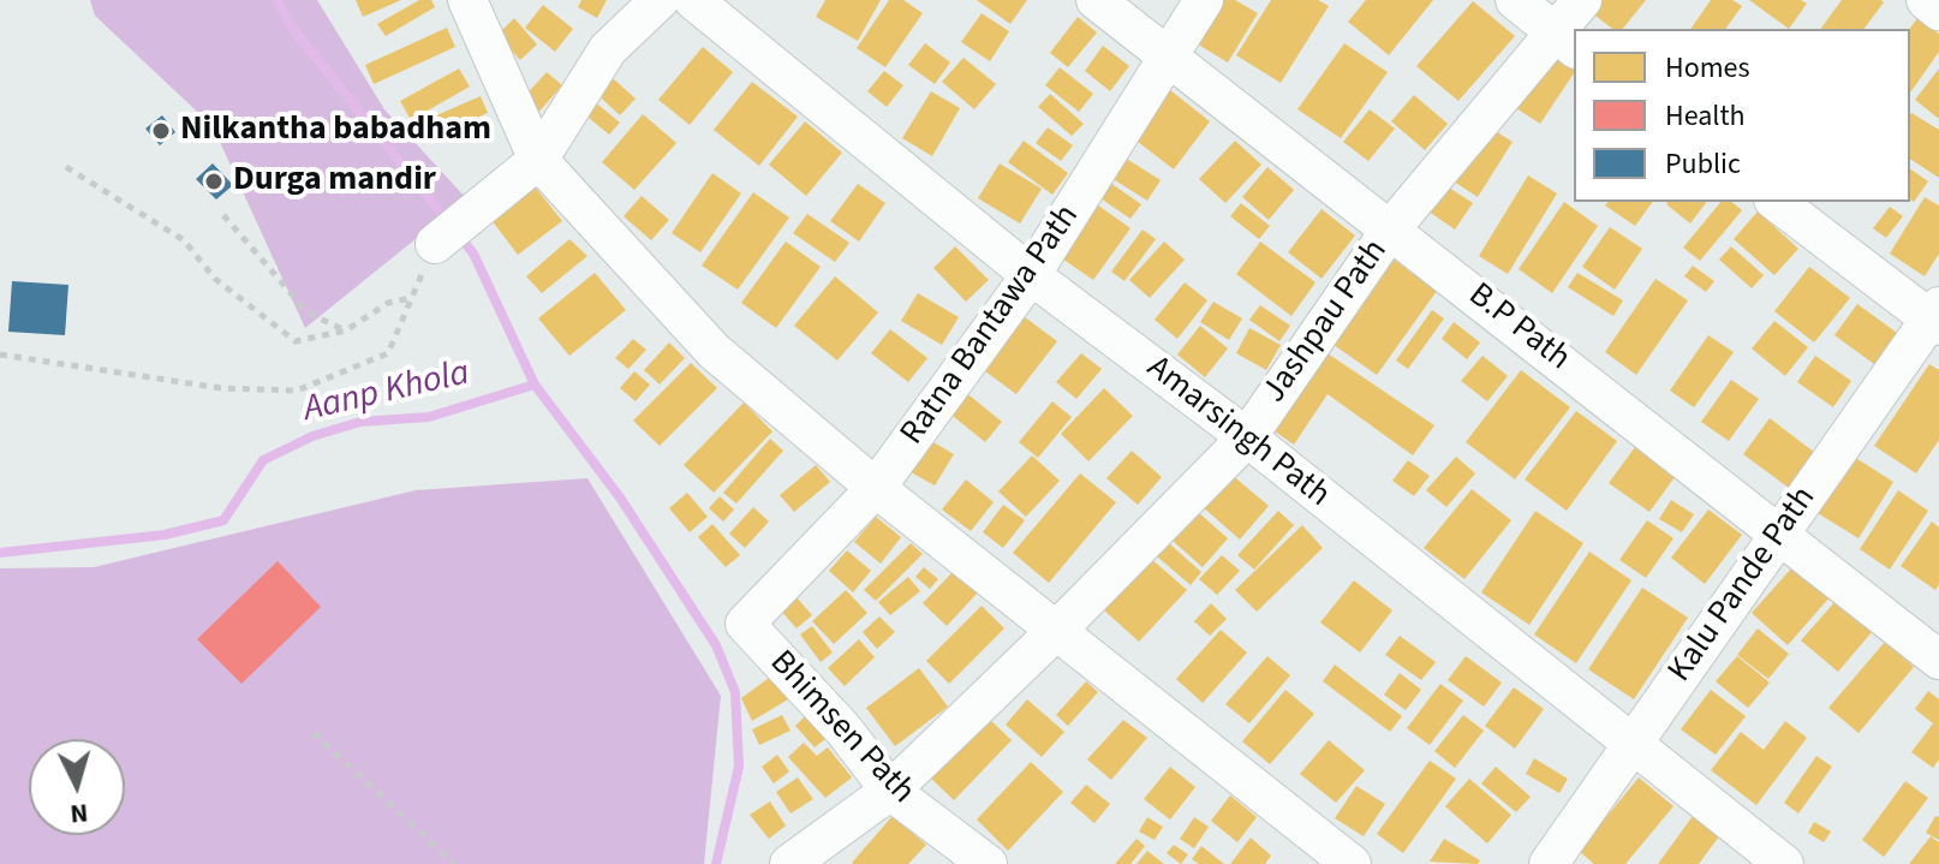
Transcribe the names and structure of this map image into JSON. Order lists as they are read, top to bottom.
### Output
{
  "streets": {
    "street": [
      "Jashpau Path",
      "Ratna Bantawa Path",
      "B.P Path",
      "Amarsingh Path",
      "Kalu Pande Path",
      "Bhimsen Path"
    ]
  },
  "crossings": [
    ["Jashpau Path", "B.P Path"],
    ["Jashpau Path", "Amarsingh Path"],
    ["Jashpau Path", "Bhimsen Path"],
    ["Ratna Bantawa Path", "B.P Path"],
    ["Ratna Bantawa Path", "Amarsingh Path"],
    ["Ratna Bantawa Path", "Bhimsen Path"],
    ["B.P Path", "Kalu Pande Path"],
    ["Amarsingh Path", "Kalu Pande Path"]
  ],
  "water": ["Aanp Khola"],
  "places": ["Nilkantha babadham", "Durga mandir"],
  "legend": ["Homes", "Health", "Public"],
  "north": "bottom"
}
